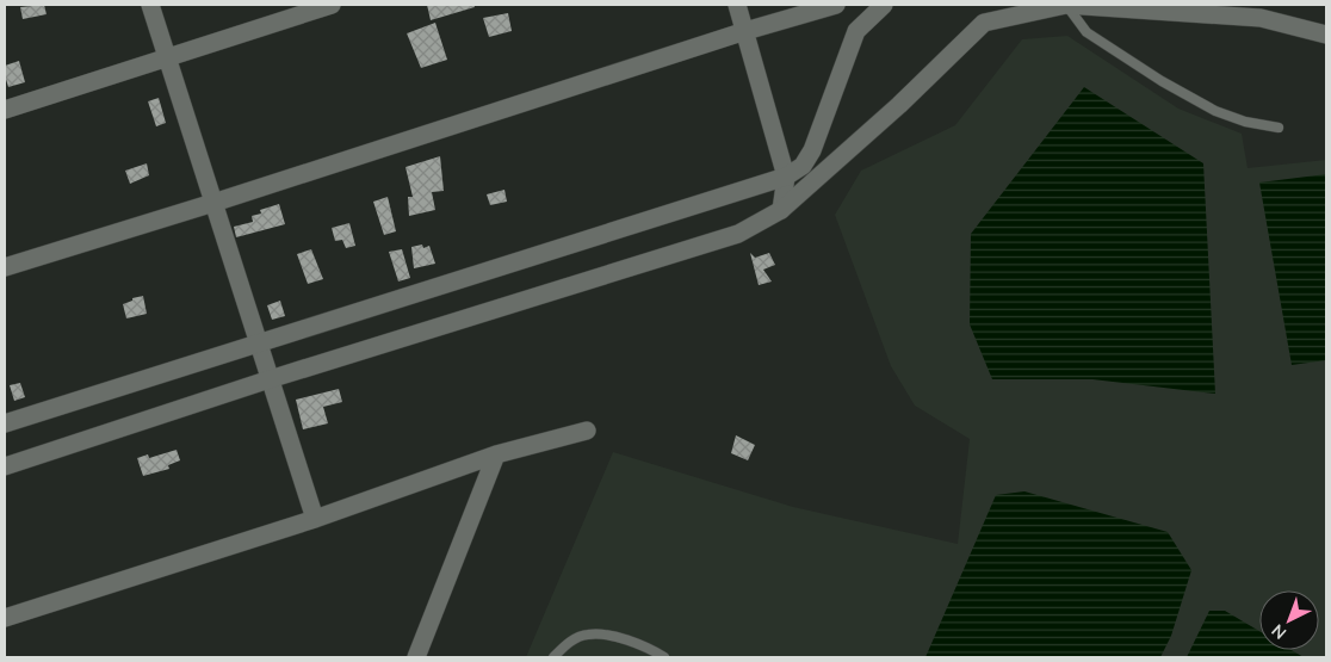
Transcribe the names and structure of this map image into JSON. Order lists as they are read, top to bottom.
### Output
{
  "north": "bottom left"
}
